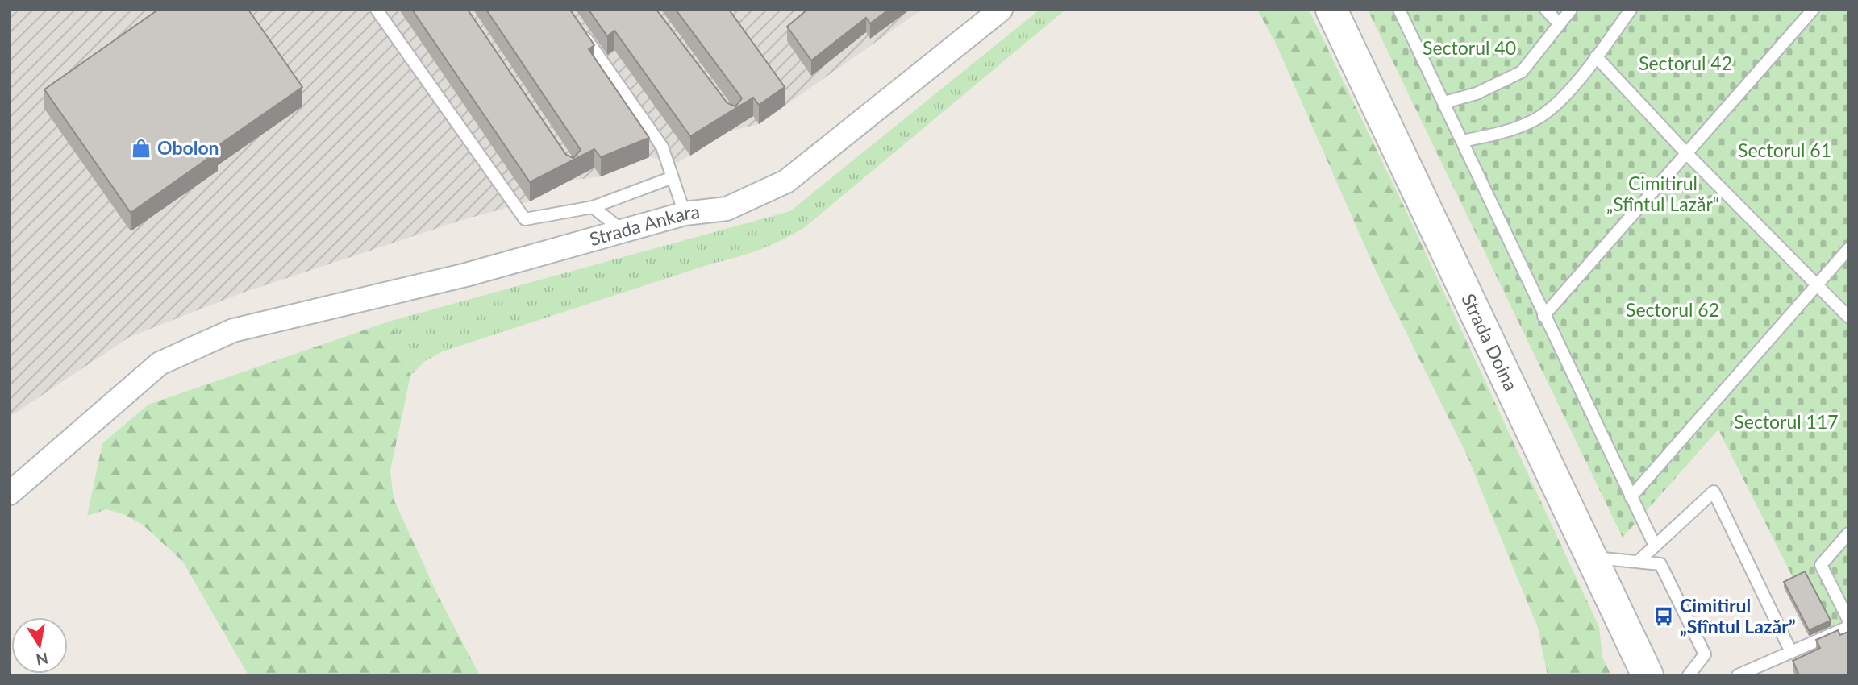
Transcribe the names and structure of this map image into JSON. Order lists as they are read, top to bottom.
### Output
{
  "streets": {
    "main road": ["Strada Doina"],
    "street": ["Strada Ankara"]
  },
  "parks": [
    "Sectorul 40",
    "Sectorul 42",
    "Sectorul 61",
    "Cimitirul „Sfîntul Lazăr“",
    "Sectorul 62",
    "Sectorul 117"
  ],
  "places": {
    "shop": ["Obolon"],
    "bus stop": ["Cimitirul „Sfîntul Lazăr”"]
  },
  "north": "bottom"
}
